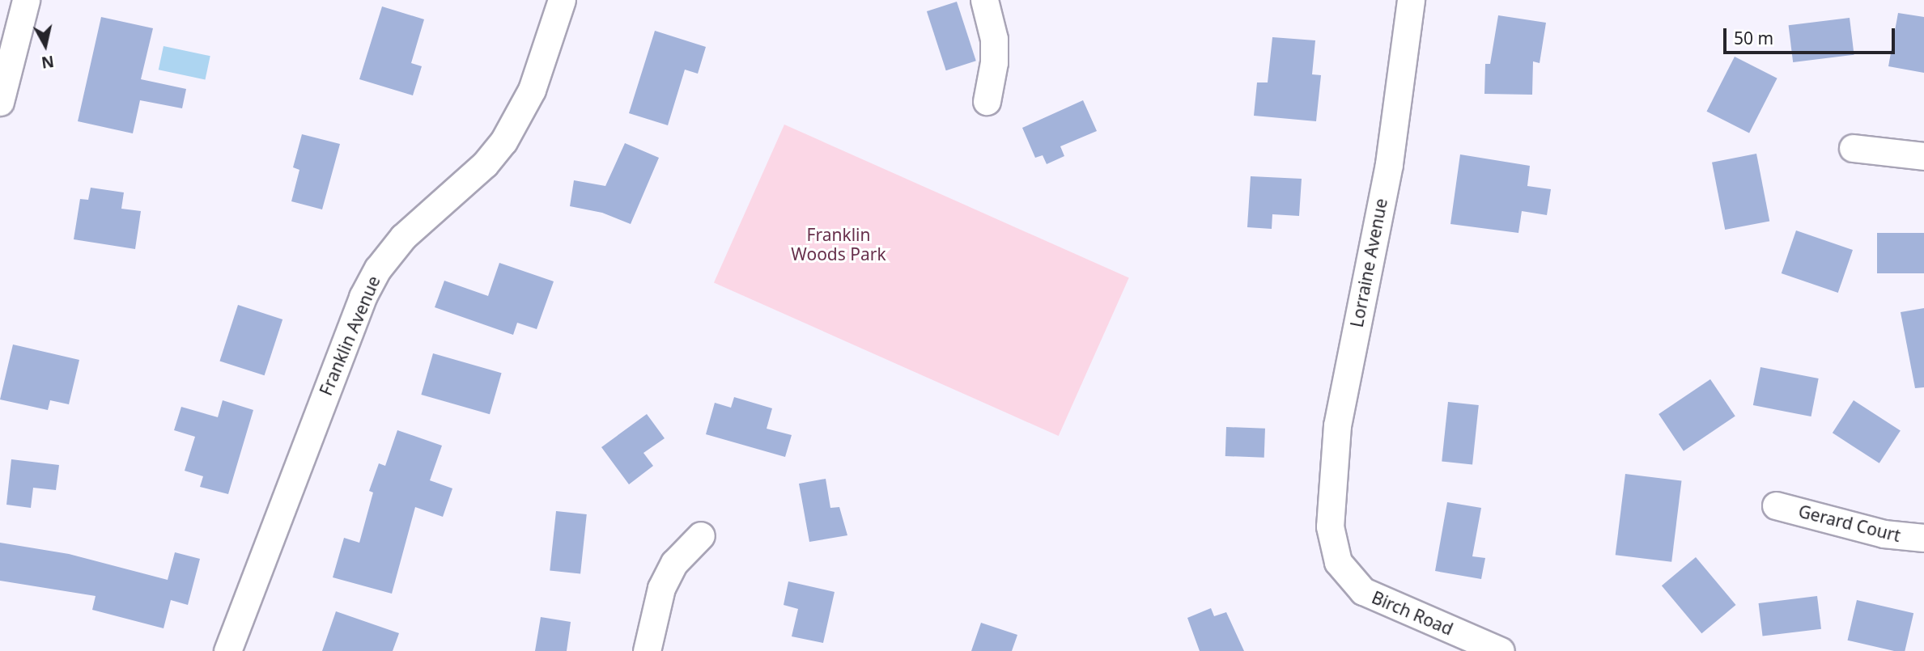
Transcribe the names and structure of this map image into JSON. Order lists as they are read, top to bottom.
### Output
{
  "streets": {
    "street": [
      "Lorraine Avenue",
      "Franklin Avenue",
      "Gerard Court",
      "Birch Road"
    ]
  },
  "crossings": [
    ["Lorraine Avenue", "Birch Road"]
  ],
  "parks": ["Franklin Woods Park"],
  "scale_bar": "50 m",
  "north": "bottom"
}
